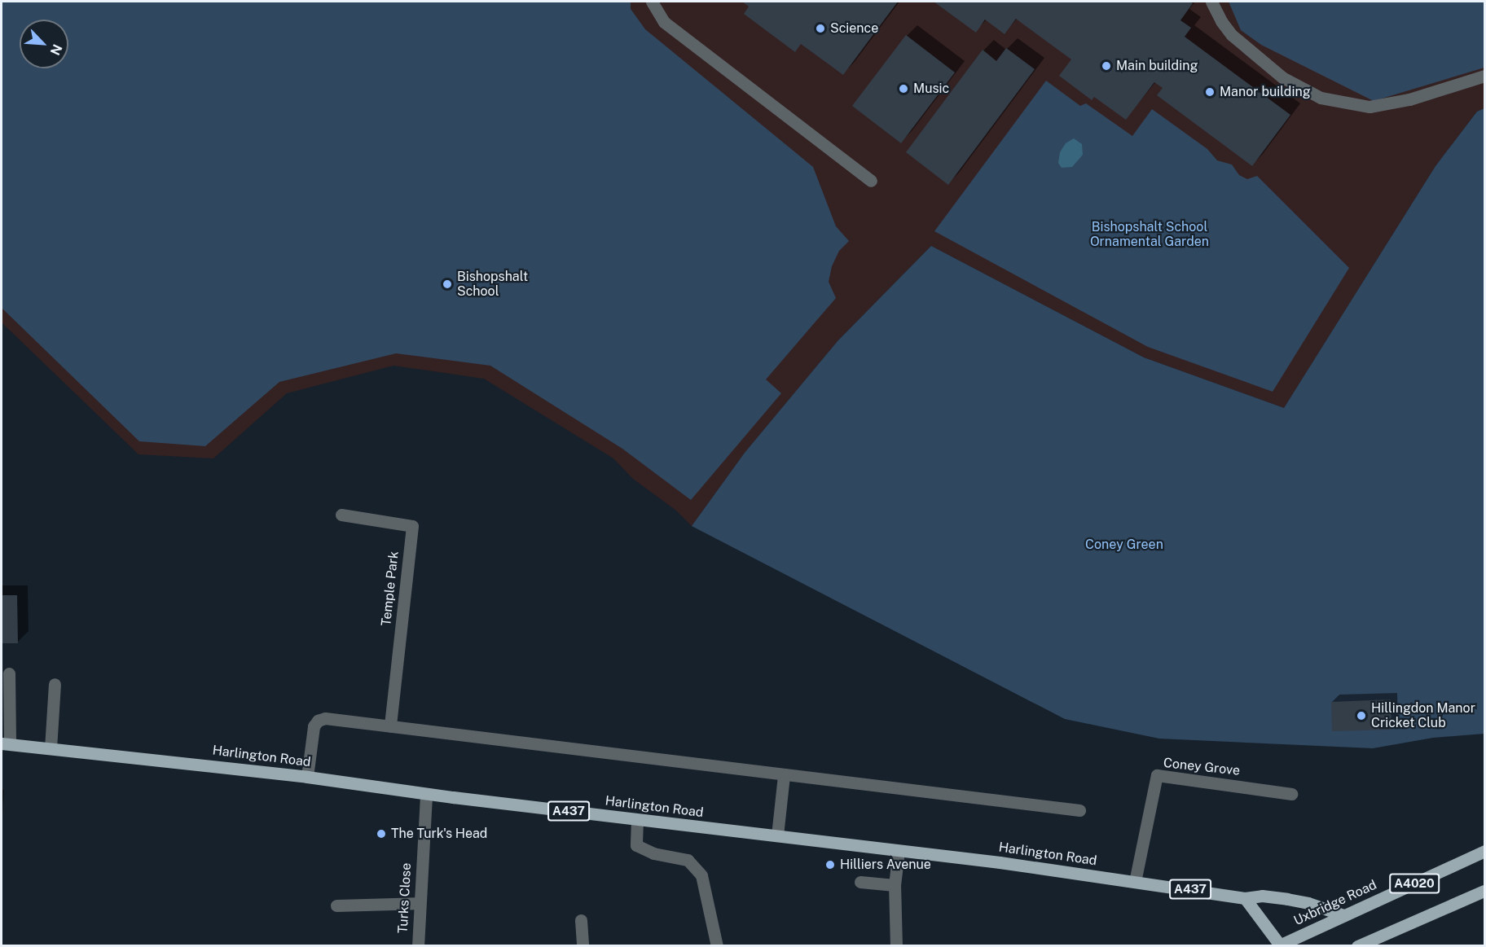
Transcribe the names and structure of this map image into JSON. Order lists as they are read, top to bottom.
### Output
{
  "streets": {
    "main road": [
      "Harlington Road",
      "A437",
      "A4020",
      "Uxbridge Road"
    ],
    "street": ["Temple Park", "Coney Grove", "Turks Close"]
  },
  "crossings": [
    ["Harlington Road", "Coney Grove"],
    ["Harlington Road", "Turks Close"],
    ["Harlington Road", "Uxbridge Road"]
  ],
  "parks": ["Bishopshalt School Ornamental Garden", "Coney Green"],
  "places": [
    "Science",
    "Main building",
    "Music",
    "Manor building",
    "Bishopshalt School",
    "Hillingdon Manor Cricket Club",
    "The Turk's Head",
    "Hilliers Avenue"
  ],
  "north": "bottom right"
}
